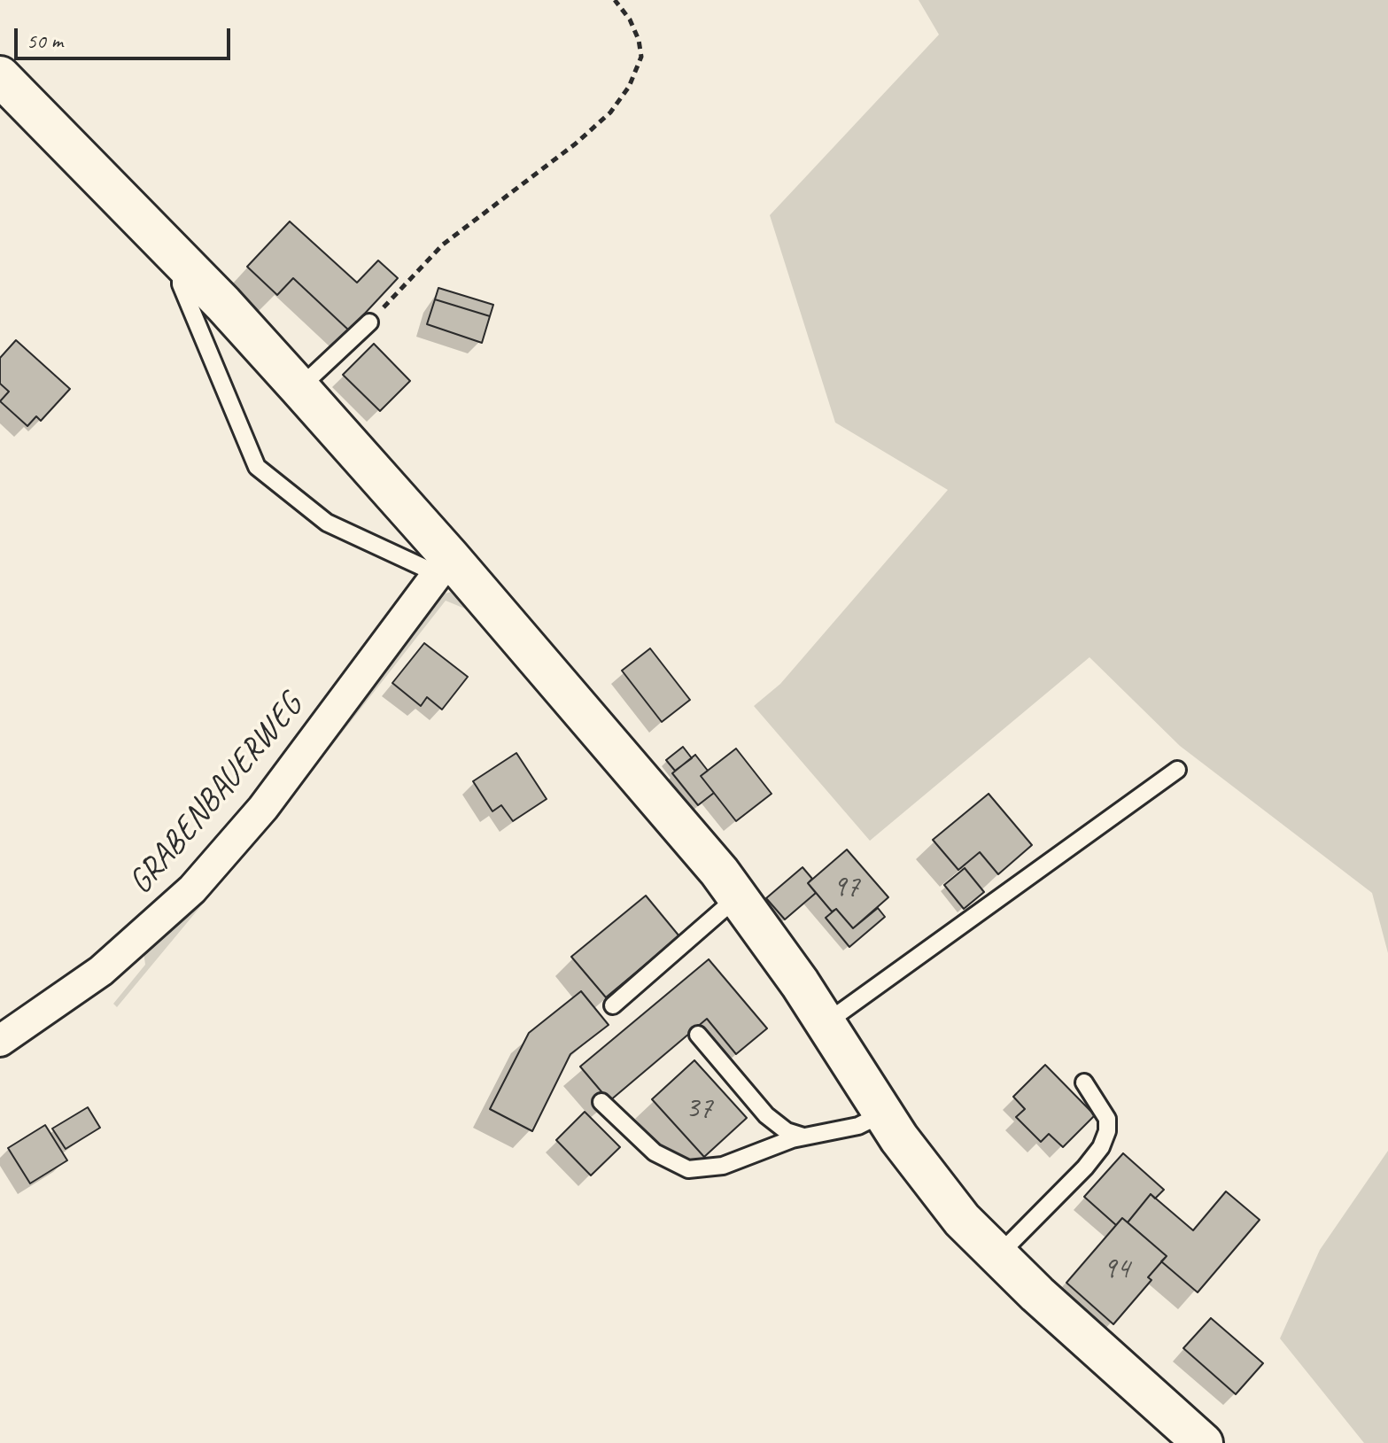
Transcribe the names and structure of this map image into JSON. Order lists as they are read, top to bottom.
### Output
{
  "streets": {
    "street": ["GRABENBAUERWEG"]
  },
  "house_numbers": ["97", "37", "94"],
  "scale_bar": "50 m"
}
